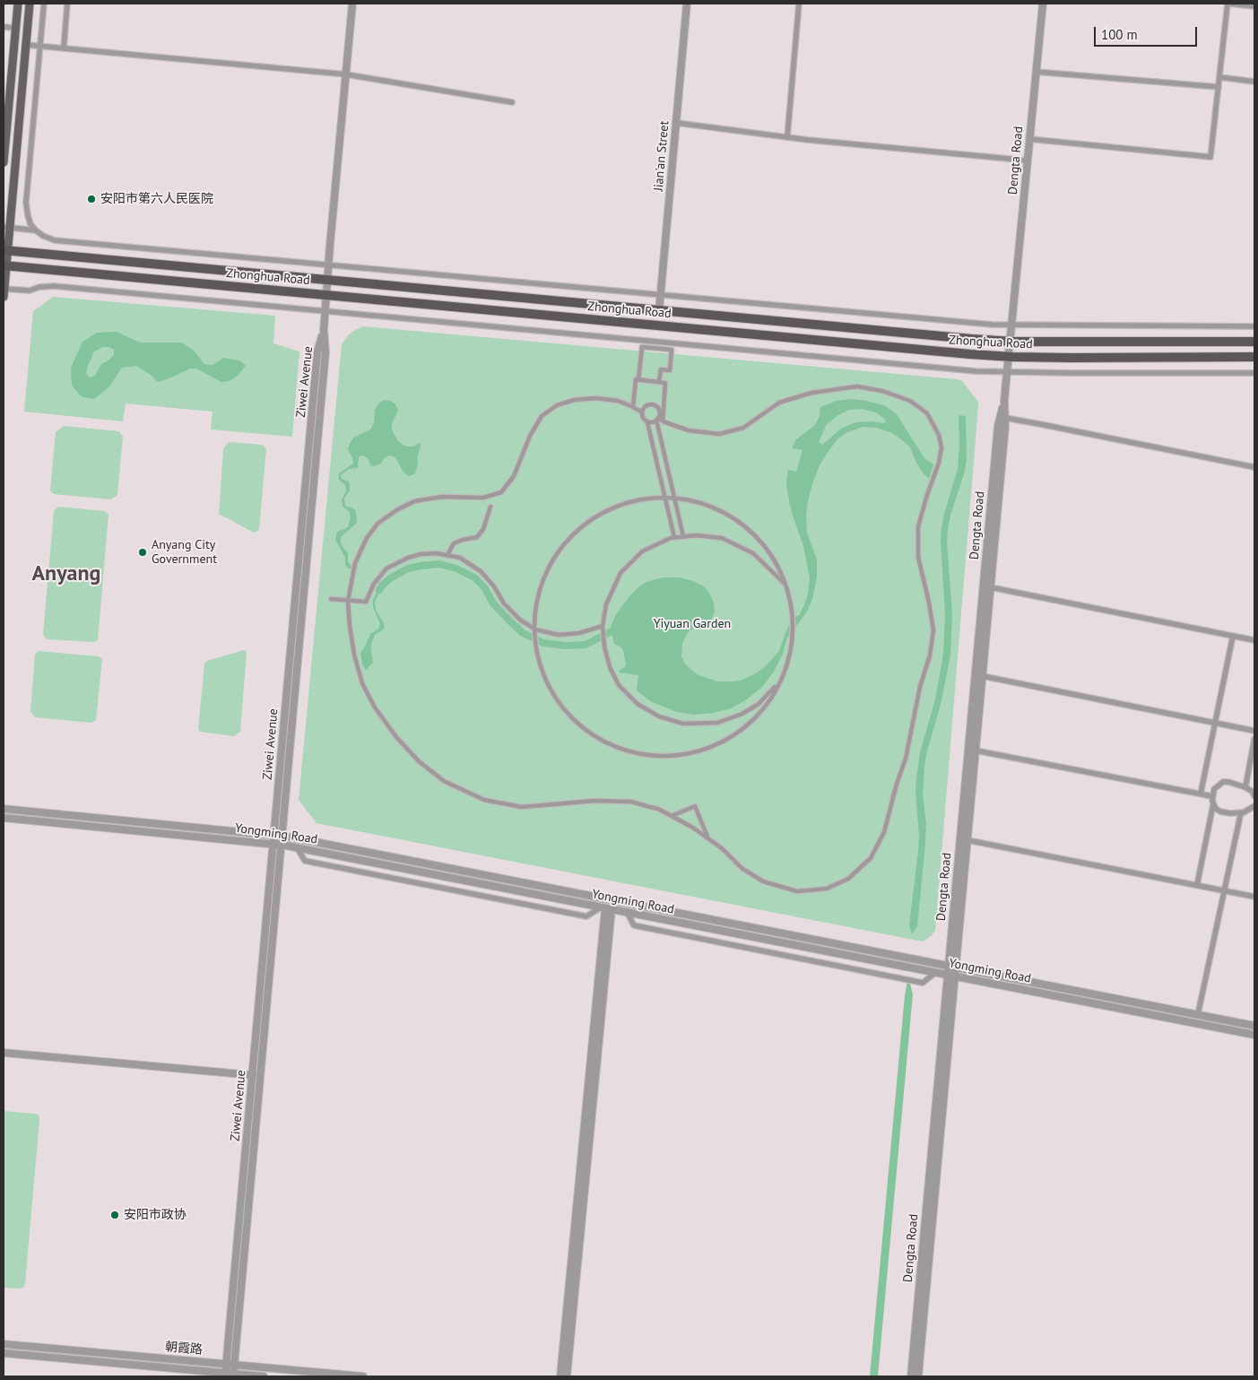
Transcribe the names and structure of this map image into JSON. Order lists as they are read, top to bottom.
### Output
{
  "streets": {
    "highway": ["Zhonghua Road"],
    "street": [
      "Jian'an Street",
      "Dengta Road",
      "Ziwei Avenue",
      "Yongming Road",
      "朝霞路"
    ]
  },
  "crossings": [
    ["Jian'an Street", "Zhonghua Road"],
    ["Dengta Road", "Zhonghua Road"],
    ["Dengta Road", "Yongming Road"],
    ["Zhonghua Road", "Ziwei Avenue"],
    ["Ziwei Avenue", "Yongming Road"],
    ["Ziwei Avenue", "朝霞路"]
  ],
  "districts": ["Anyang"],
  "parks": ["Yiyuan Garden"],
  "places": ["安阳市第六人民医院", "Anyang City Government", "安阳市政协"],
  "scale_bar": "100 m"
}
